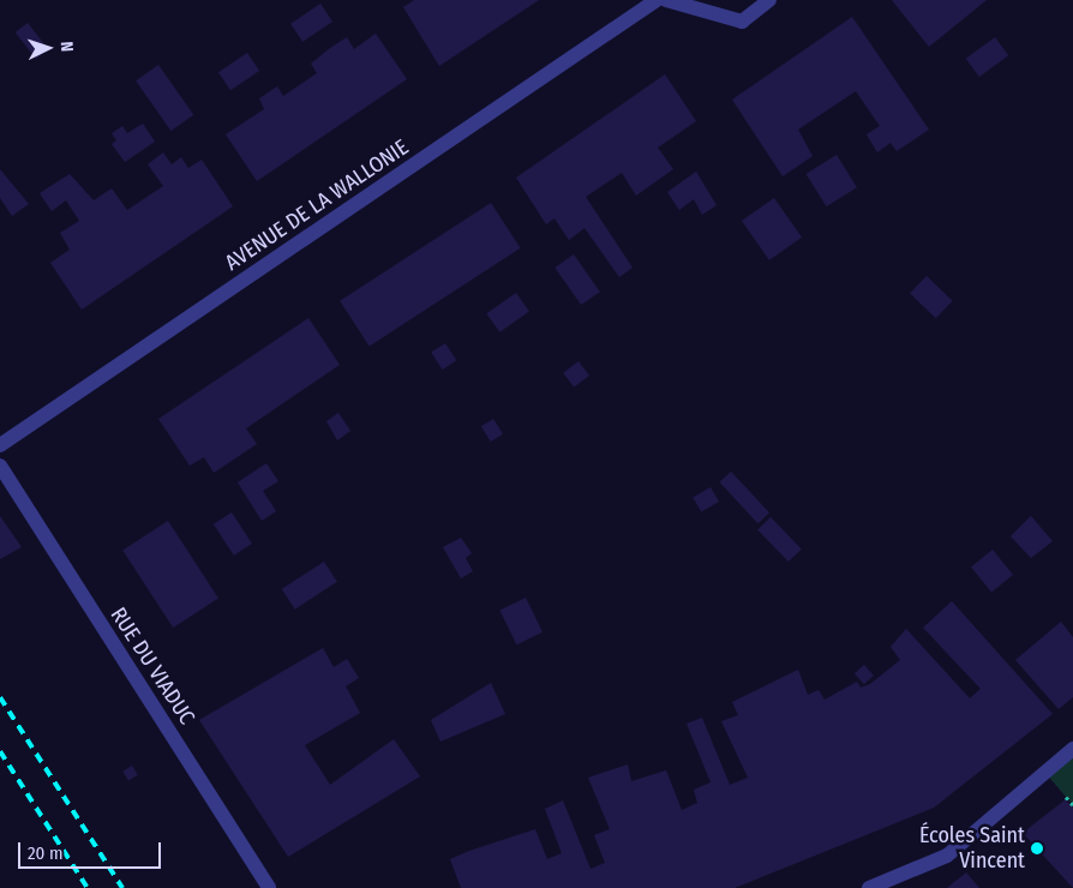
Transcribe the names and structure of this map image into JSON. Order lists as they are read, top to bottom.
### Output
{
  "streets": {
    "street": ["AVENUE DE LA WALLONIE", "RUE DU VIADUC"]
  },
  "places": ["Écoles Saint Vincent"],
  "scale_bar": "20 m",
  "north": "right"
}
